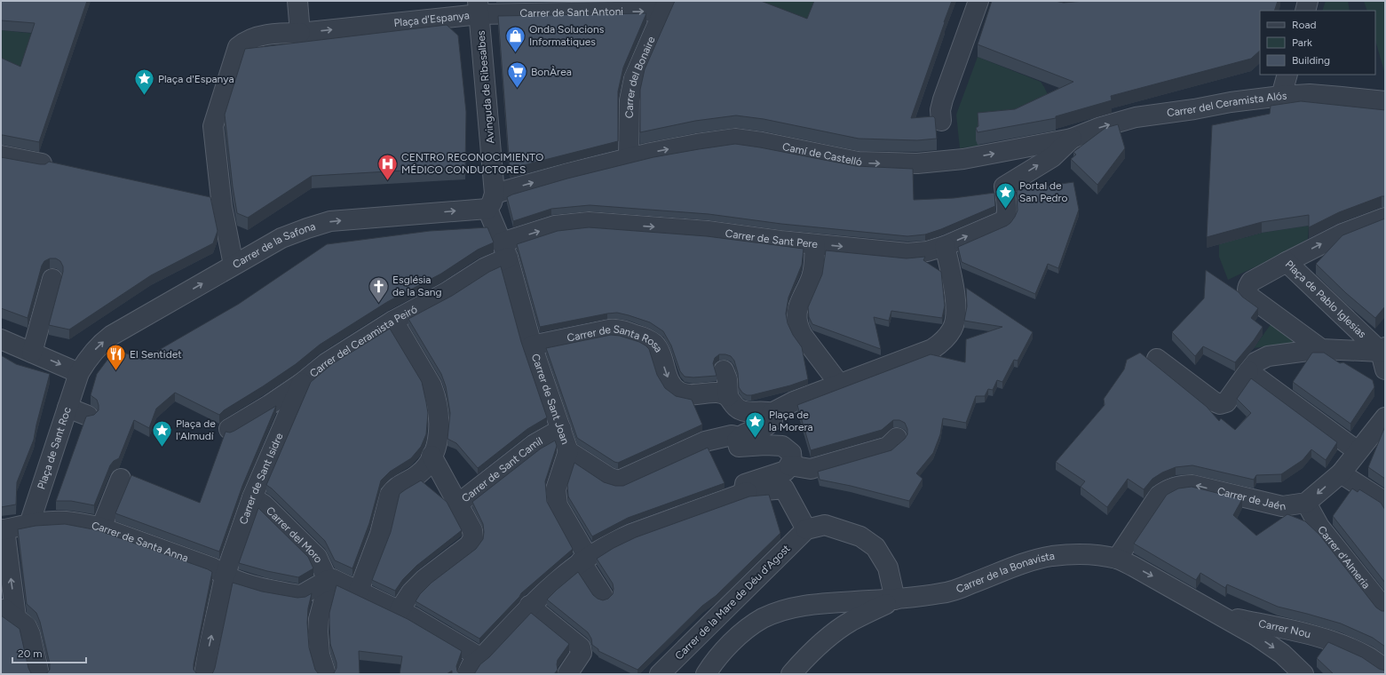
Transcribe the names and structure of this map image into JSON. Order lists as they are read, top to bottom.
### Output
{
  "streets": {
    "street": [
      "Carrer de Sant Antoni",
      "Plaça d'Espanya",
      "Carrer del Bonaire",
      "Avinguda de Ribesalbes",
      "Carrer del Ceramista Alós",
      "Camí de Castelló",
      "Carrer de Sant Pere",
      "Carrer de la Safona",
      "Plaça de Pablo Iglesias",
      "Carrer del Ceramista Peiró",
      "Carrer de Santa Rosa",
      "Carrer de Sant Joan",
      "Plaça de Sant Roc",
      "Carrer de Sant Camil",
      "Carrer de Sant Isidre",
      "Carrer de Jaén",
      "Carrer del Moro",
      "Carrer de Santa Anna",
      "Carrer d'Almeria",
      "Carrer de la Bonavista",
      "Carrer de la Mare de Déu d'Agost",
      "Carrer Nou"
    ]
  },
  "crossings": [
    ["Carrer de Sant Antoni", "Plaça d'Espanya"],
    ["Carrer de Sant Antoni", "Carrer del Bonaire"],
    ["Carrer de Sant Antoni", "Avinguda de Ribesalbes"],
    ["Plaça d'Espanya", "Avinguda de Ribesalbes"],
    ["Plaça d'Espanya", "Carrer de la Safona"],
    ["Carrer del Bonaire", "Camí de Castelló"],
    ["Avinguda de Ribesalbes", "Camí de Castelló"],
    ["Avinguda de Ribesalbes", "Carrer de la Safona"],
    ["Avinguda de Ribesalbes", "Carrer de Sant Joan"],
    ["Carrer del Ceramista Alós", "Camí de Castelló"],
    ["Carrer del Ceramista Alós", "Carrer de Sant Pere"],
    ["Camí de Castelló", "Carrer de Sant Pere"],
    ["Camí de Castelló", "Carrer de la Safona"],
    ["Camí de Castelló", "Carrer de Sant Joan"],
    ["Carrer de Sant Pere", "Carrer del Ceramista Peiró"],
    ["Carrer de Sant Pere", "Carrer de Sant Joan"],
    ["Carrer de la Safona", "Carrer de Sant Joan"],
    ["Carrer de la Safona", "Plaça de Sant Roc"],
    ["Carrer del Ceramista Peiró", "Carrer de Sant Joan"],
    ["Carrer del Ceramista Peiró", "Carrer de Sant Isidre"],
    ["Carrer de Santa Rosa", "Carrer de Sant Joan"],
    ["Carrer de Sant Joan", "Carrer de Sant Camil"],
    ["Plaça de Sant Roc", "Carrer de Santa Anna"],
    ["Carrer de Sant Isidre", "Carrer del Moro"],
    ["Carrer de Sant Isidre", "Carrer de Santa Anna"],
    ["Carrer de Jaén", "Carrer d'Almeria"],
    ["Carrer de Jaén", "Carrer de la Bonavista"],
    ["Carrer de Jaén", "Carrer Nou"],
    ["Carrer del Moro", "Carrer de Santa Anna"],
    ["Carrer de la Bonavista", "Carrer Nou"]
  ],
  "one_way": [
    "Carrer de Sant Antoni",
    "Plaça d'Espanya",
    "Carrer del Ceramista Alós",
    "Camí de Castelló",
    "Carrer de Sant Pere",
    "Carrer de la Safona",
    "Carrer de Santa Rosa",
    "Carrer de Jaén"
  ],
  "places": {
    "shop": ["Onda Solucions Informatiques"],
    "supermarket": ["BonÀrea"],
    "place": [
      "Plaça d'Espanya",
      "Portal de San Pedro",
      "Plaça de la Morera",
      "Plaça de l'Almudí"
    ],
    "hospital": ["CENTRO RECONOCIMIENTO MÉDICO CONDUCTORES"],
    "church": ["Església de la Sang"],
    "restaurant": ["El Sentidet"]
  },
  "legend": ["Road", "Park", "Building"],
  "scale_bar": "20 m"
}
